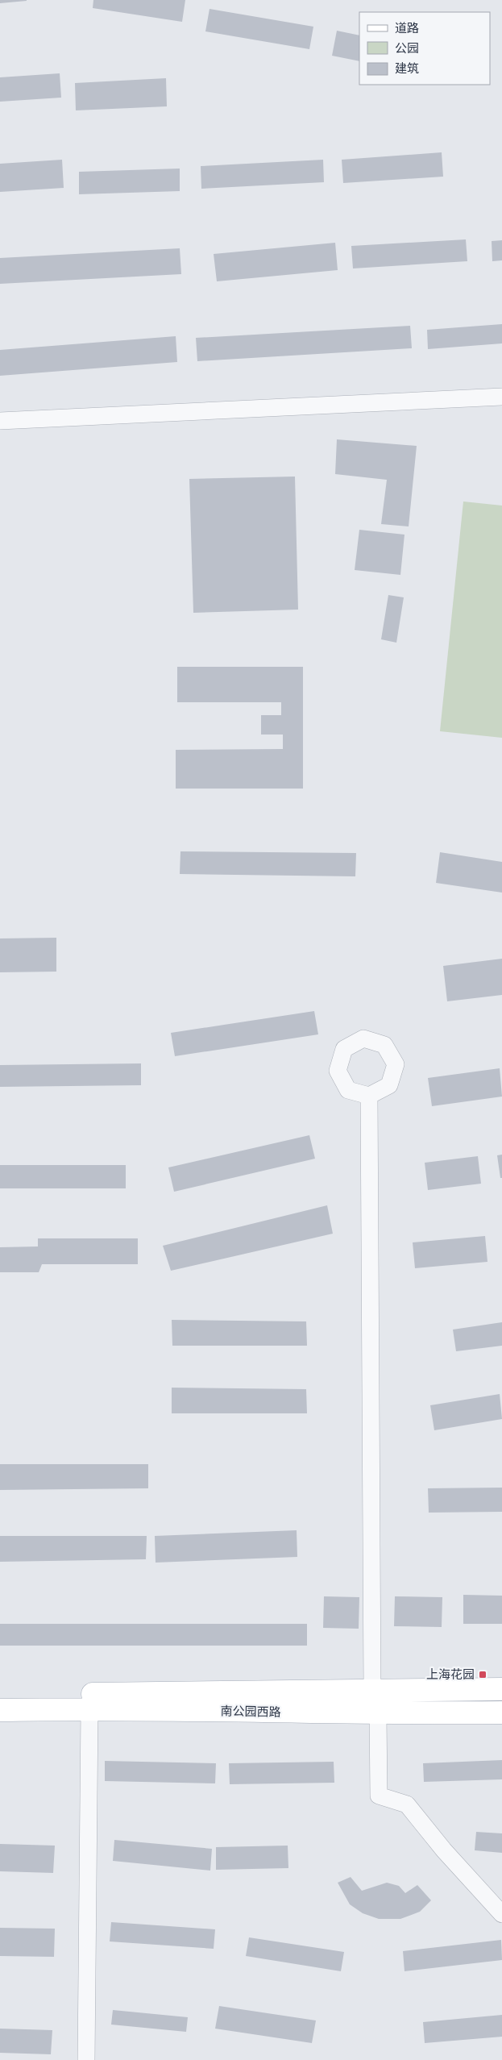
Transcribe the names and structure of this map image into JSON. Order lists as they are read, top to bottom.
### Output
{
  "streets": {
    "main road": ["南公园西路"]
  },
  "places": {
    "transit": ["上海花园"]
  },
  "legend": ["道路", "公园", "建筑"]
}
